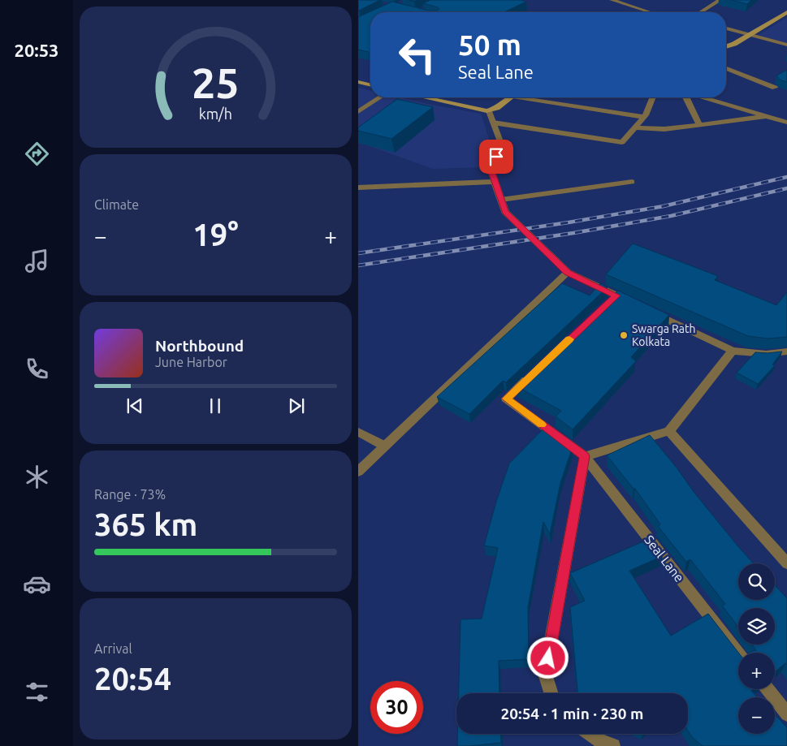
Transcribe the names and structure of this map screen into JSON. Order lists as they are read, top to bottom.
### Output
{
  "streets": {
    "street": ["Seal Lane"]
  },
  "places": ["Swarga Rath Kolkata"],
  "page": {
    "tabs": "20:53",
    "turn": ["50 m", "Seal Lane"],
    "tile": [
      "Climate",
      ["Range · 73%", "365 km"],
      ["Arrival", "20:54"]
    ],
    "heat": ["−", "19°", "+"],
    "song": ["Northbound", "June Harbor"],
    "map_buttons": ["+", "−"],
    "limit": "30",
    "trip": "20:54 · 1 min · 230 m",
    "gauge": ["25", "km/h"]
  }
}
